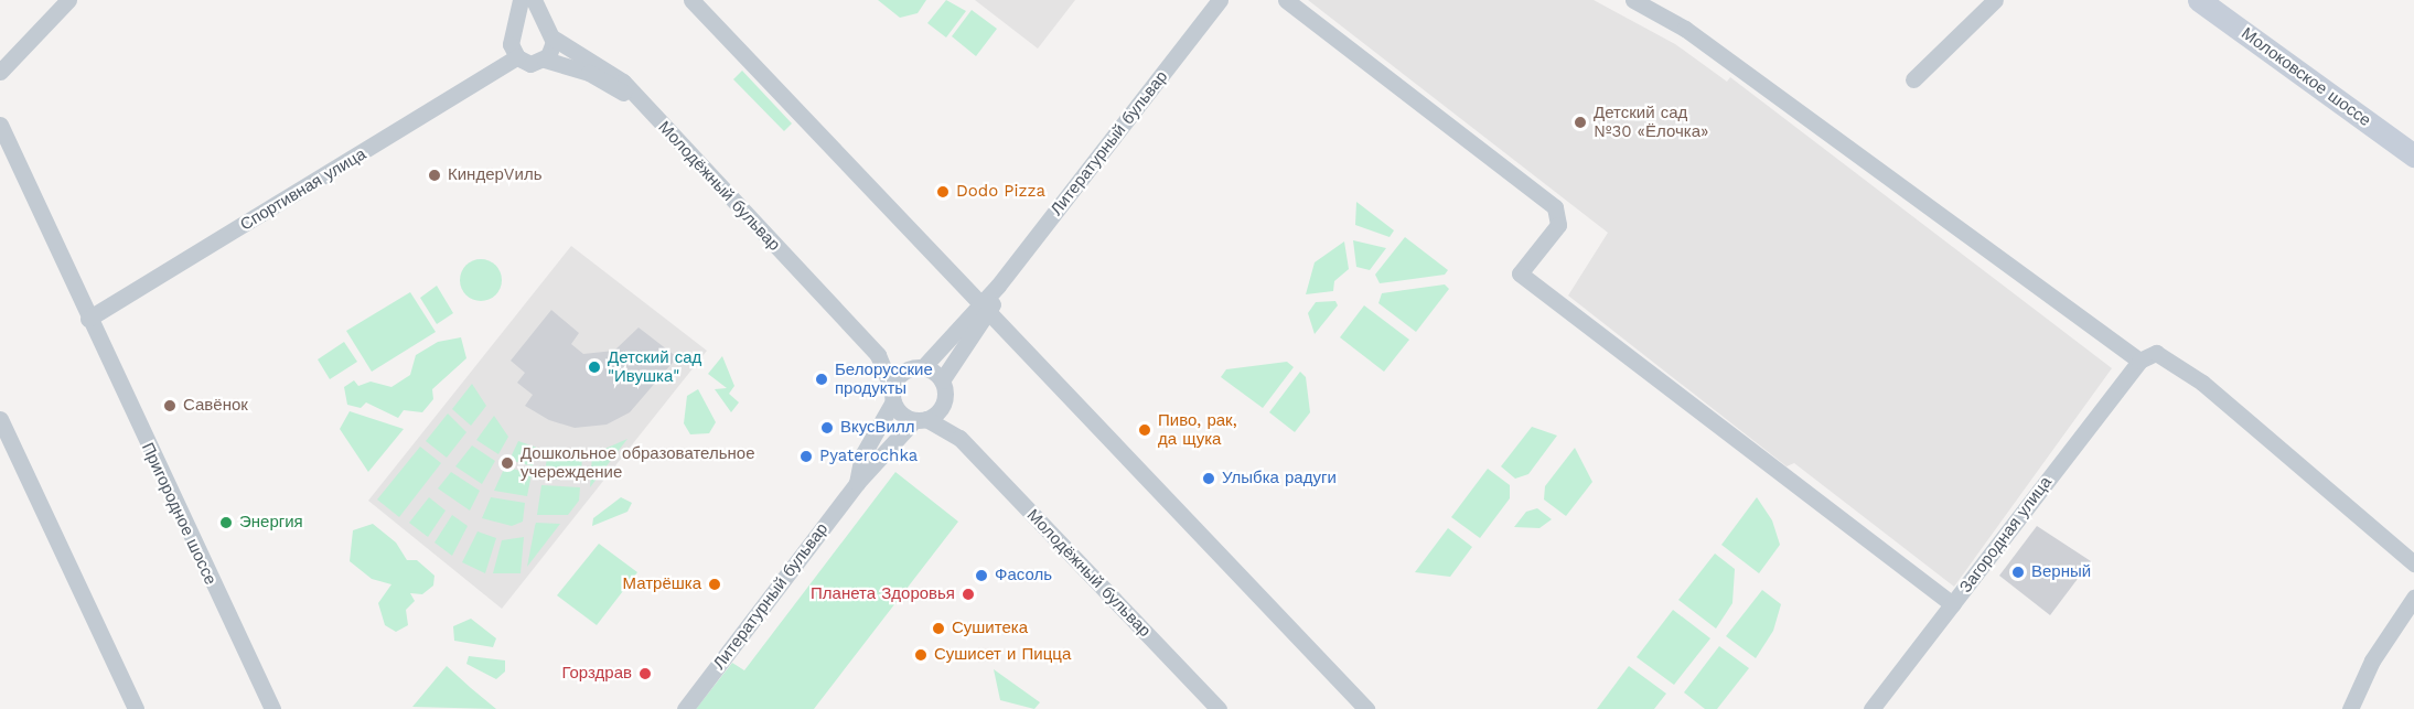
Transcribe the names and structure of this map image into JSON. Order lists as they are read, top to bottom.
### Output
{
  "streets": {
    "main road": ["Молоковское шоссе"],
    "street": [
      "Литературный бульвар",
      "Молодёжный бульвар",
      "Спортивная улица",
      "Пригородное шоссе",
      "Загородная улица"
    ]
  },
  "crossings": [
    ["Литературный бульвар", "Молодёжный бульвар"],
    ["Молодёжный бульвар", "Спортивная улица"],
    ["Спортивная улица", "Пригородное шоссе"]
  ],
  "places": [
    "Детский сад №30 «Ёлочка»",
    "КиндерVиль",
    "Dodo Pizza",
    "Детский сад \"Ивушка\"",
    "Белорусские продукты",
    "Савёнок",
    "ВкусВилл",
    "Пиво, рак, да щука",
    "Pyaterochka",
    "Дошкольное образовательное учереждение",
    "Улыбка радуги",
    "Энергия",
    "Верный",
    "Фасоль",
    "Матрёшка",
    "Планета Здоровья",
    "Сушитека",
    "Сушисет и Пицца",
    "Горздрав"
  ]
}
